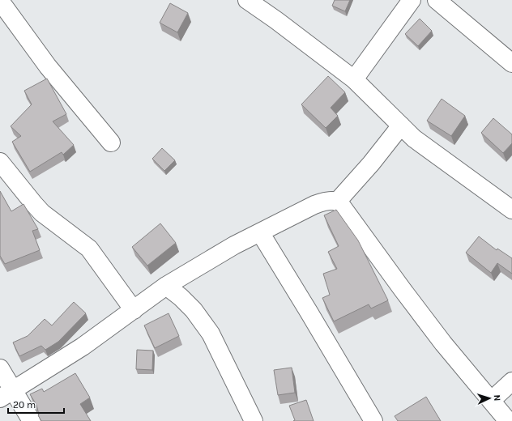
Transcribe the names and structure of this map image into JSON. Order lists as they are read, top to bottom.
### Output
{
  "scale_bar": "20 m",
  "north": "right"
}
